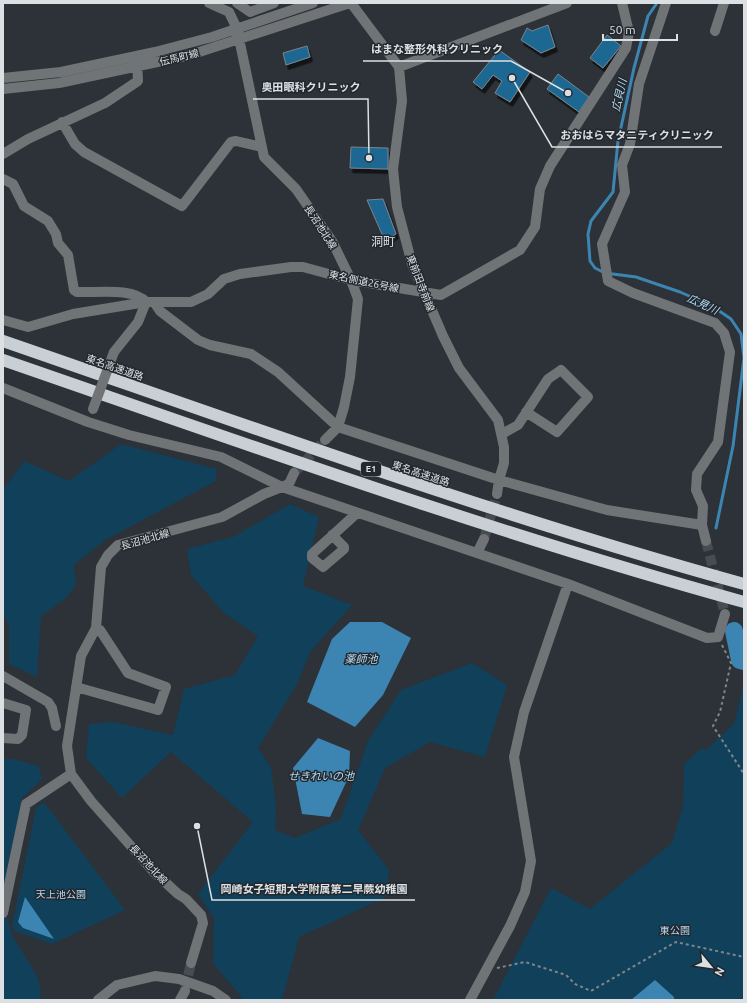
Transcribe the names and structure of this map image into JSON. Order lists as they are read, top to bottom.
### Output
{
  "streets": {
    "highway": ["東名高速道路", "E1"],
    "street": [
      "伝馬町線",
      "長沼池北線",
      "東名側道26号線",
      "東前田寺前線"
    ]
  },
  "crossings": [
    ["伝馬町線", "長沼池北線"],
    ["長沼池北線", "東名側道26号線"],
    ["東名側道26号線", "東前田寺前線"]
  ],
  "districts": ["洞町"],
  "water": [
    "広貝川",
    "広見川",
    "薬師池",
    "せきれいの池"
  ],
  "parks": ["天上池公園", "東公園"],
  "places": [
    "おおはらマタニティクリニック",
    "はまな整形外科クリニック",
    "奥田眼科クリニック",
    "岡崎女子短期大学附属第二早蕨幼稚園"
  ],
  "scale_bar": "50 m",
  "north": "bottom right"
}
